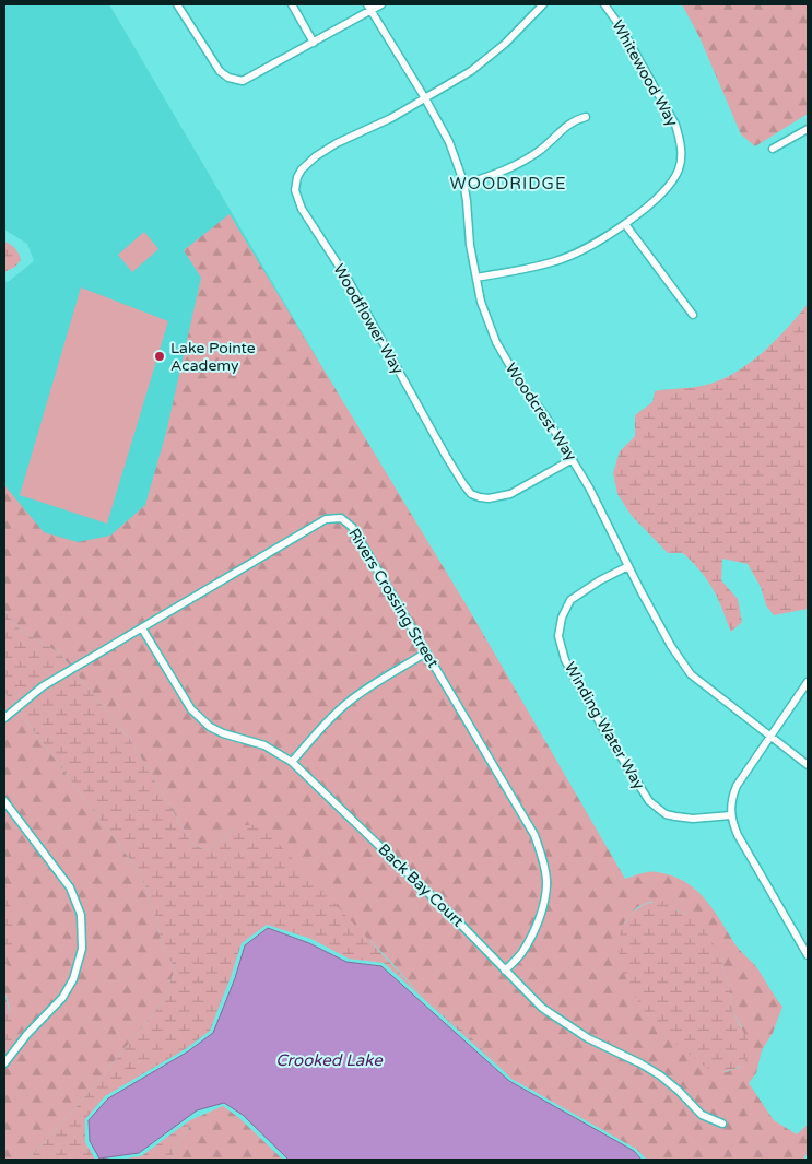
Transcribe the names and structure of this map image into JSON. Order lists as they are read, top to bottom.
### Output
{
  "streets": {
    "street": [
      "Whitewood Way",
      "Woodflower Way",
      "Woodcrest Way",
      "Rivers Crossing Street",
      "Winding Water Way",
      "Back Bay Court"
    ]
  },
  "crossings": [
    ["Whitewood Way", "Woodcrest Way"],
    ["Woodflower Way", "Woodcrest Way"],
    ["Woodcrest Way", "Winding Water Way"],
    ["Rivers Crossing Street", "Back Bay Court"]
  ],
  "districts": ["WOODRIDGE"],
  "water": ["Crooked Lake"],
  "places": ["Lake Pointe Academy"]
}
